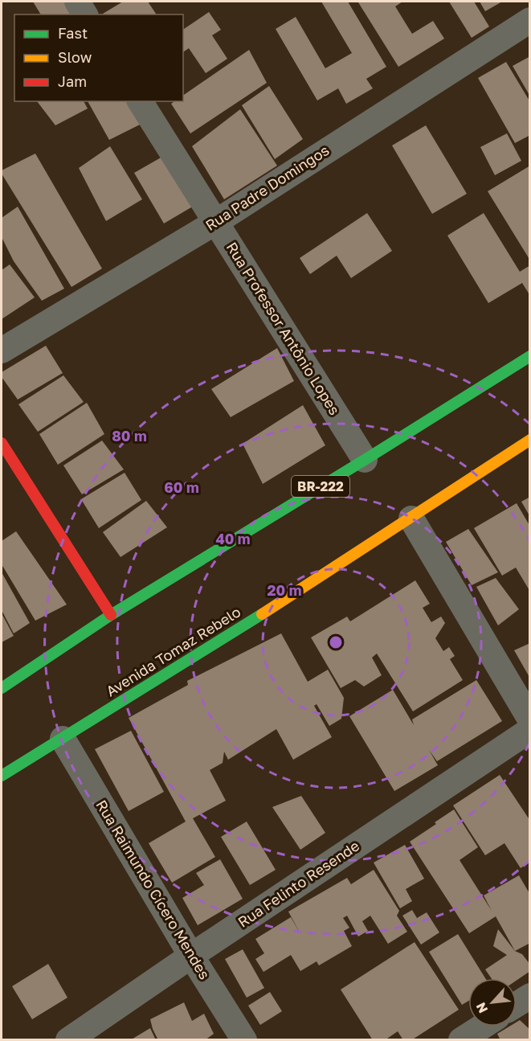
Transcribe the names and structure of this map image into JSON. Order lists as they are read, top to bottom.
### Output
{
  "streets": {
    "main road": ["BR-222", "Avenida Tomaz Rebelo"],
    "street": [
      "Rua Padre Domingos",
      "Rua Professor Antônio Lopes",
      "Rua Felinto Resende",
      "Rua Raimundo Cícero Mendes"
    ]
  },
  "crossings": [
    ["Rua Padre Domingos", "Rua Professor Antônio Lopes"],
    ["Rua Professor Antônio Lopes", "BR-222"],
    ["Avenida Tomaz Rebelo", "Rua Raimundo Cícero Mendes"],
    ["Rua Felinto Resende", "Rua Raimundo Cícero Mendes"]
  ],
  "legend": ["Fast", "Slow", "Jam"],
  "north": "bottom left",
  "rings": [
    "80 m",
    "60 m",
    "40 m",
    "20 m"
  ]
}
